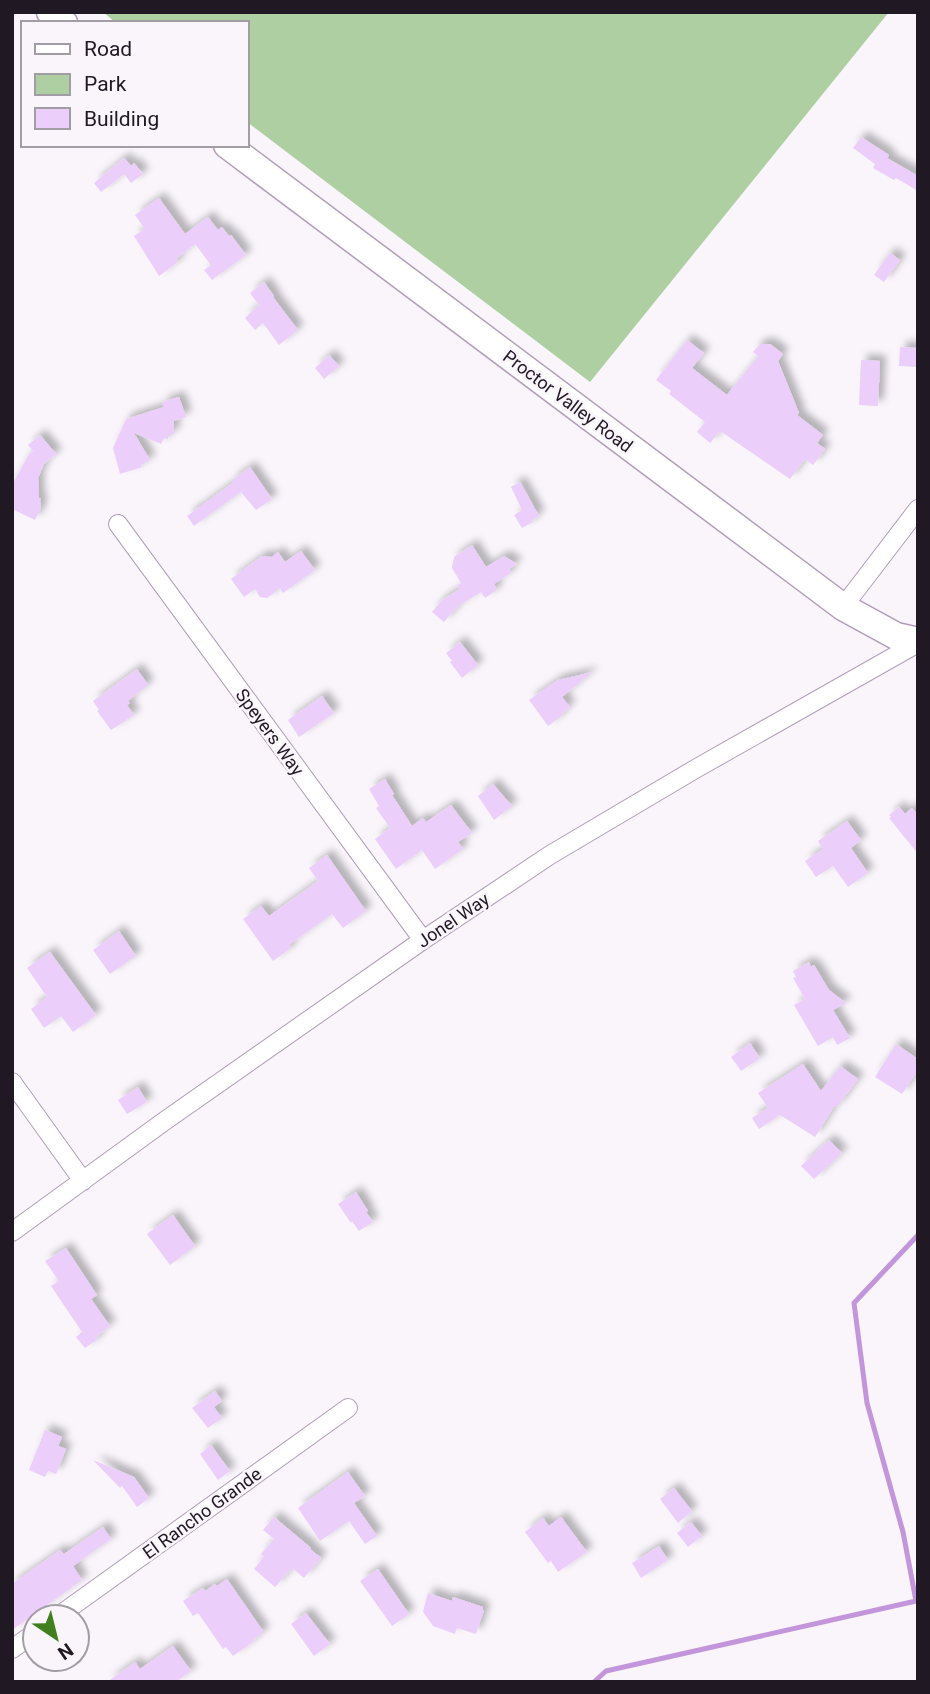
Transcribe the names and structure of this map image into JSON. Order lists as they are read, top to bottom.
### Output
{
  "streets": {
    "street": [
      "Proctor Valley Road",
      "Speyers Way",
      "Jonel Way",
      "El Rancho Grande"
    ]
  },
  "crossings": [
    ["Proctor Valley Road", "Jonel Way"],
    ["Speyers Way", "Jonel Way"]
  ],
  "legend": ["Road", "Park", "Building"],
  "north": "bottom right"
}
